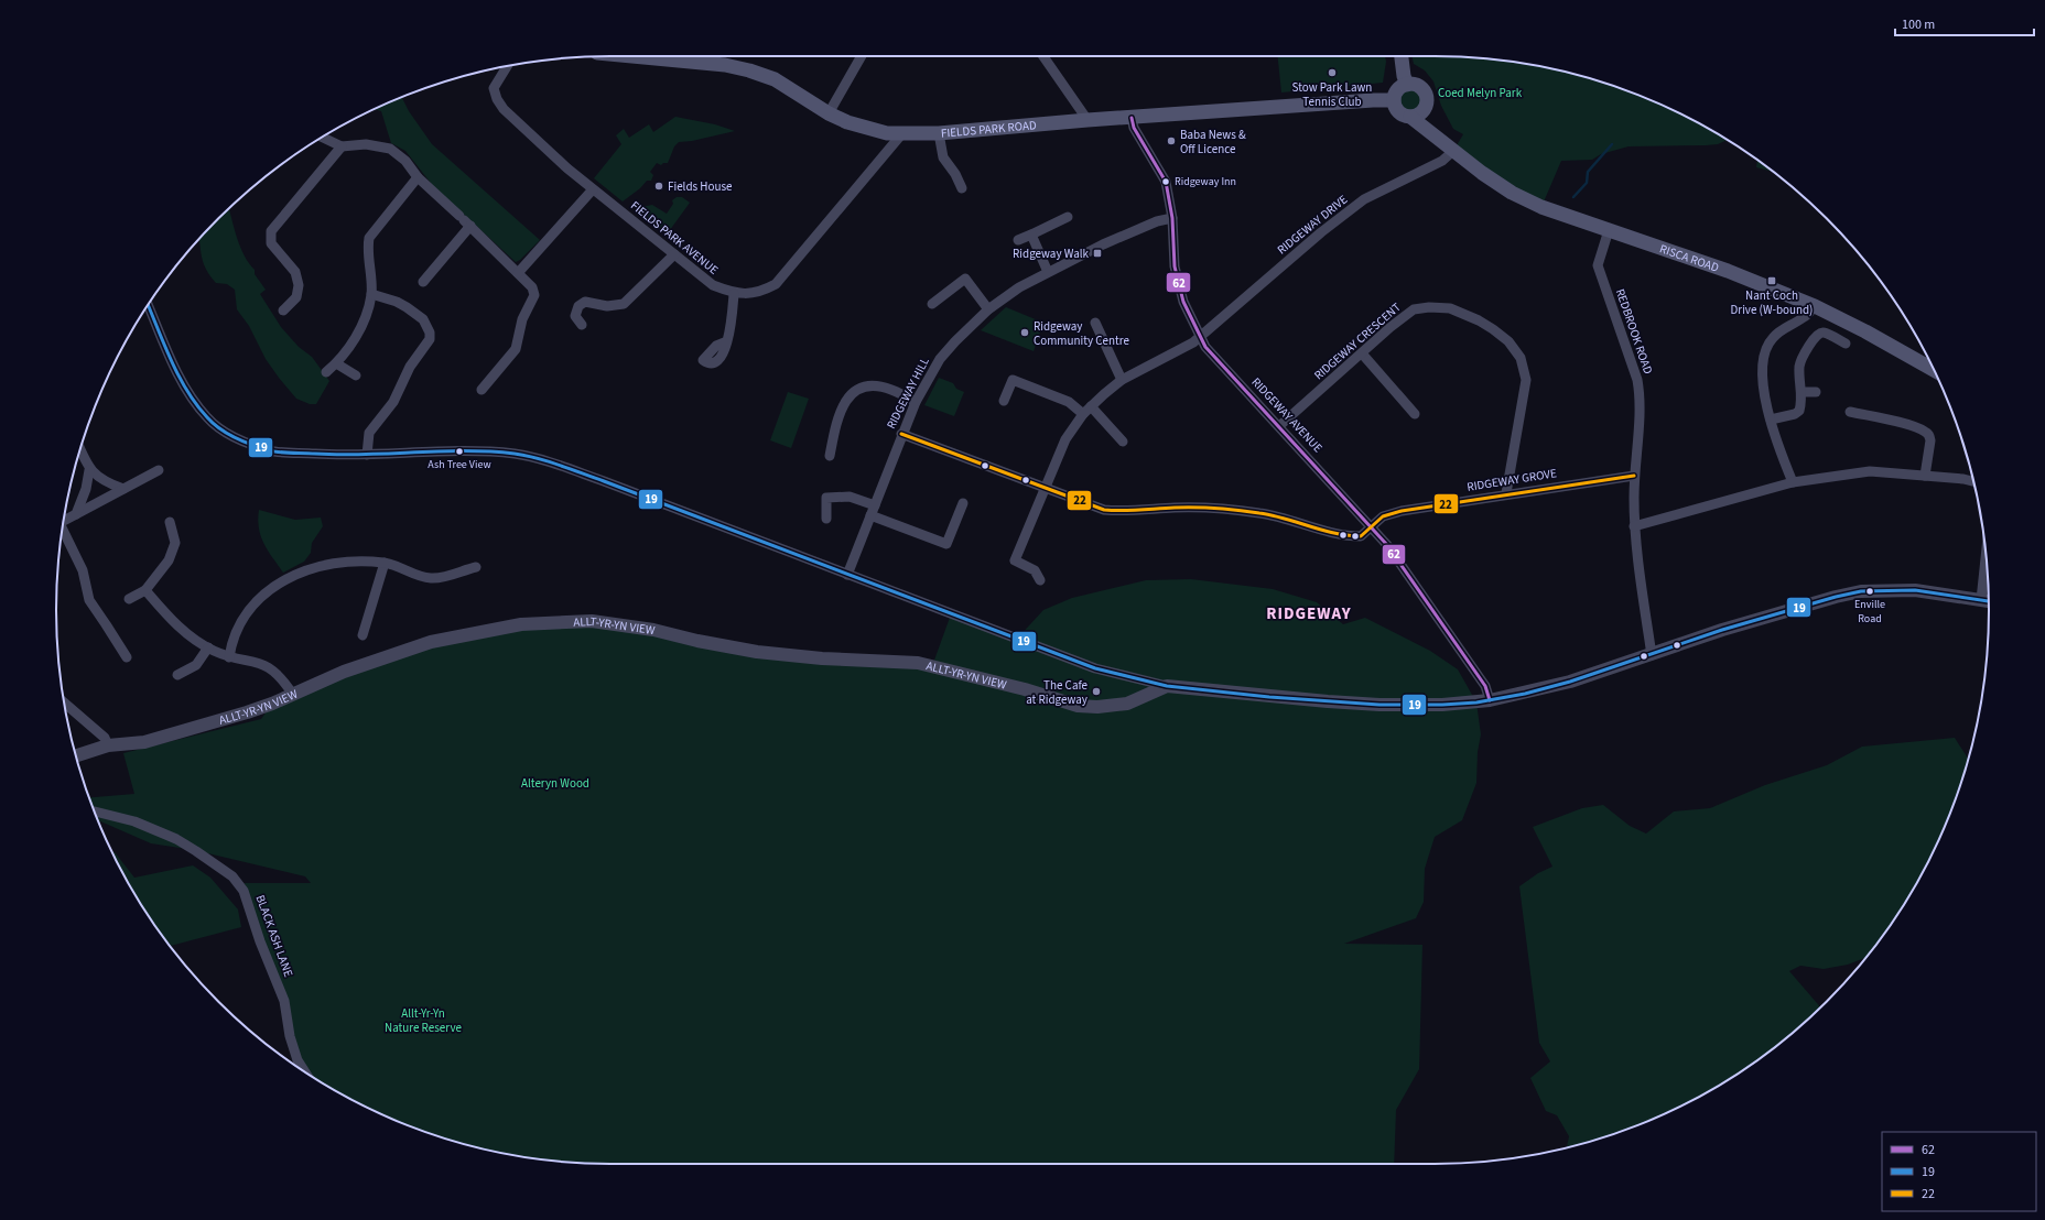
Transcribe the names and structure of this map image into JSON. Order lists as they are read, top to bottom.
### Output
{
  "streets": {
    "main road": ["FIELDS PARK ROAD", "RISCA ROAD"],
    "street": [
      "RIDGEWAY DRIVE",
      "FIELDS PARK AVENUE",
      "REDBROOK ROAD",
      "RIDGEWAY CRESCENT",
      "RIDGEWAY HILL",
      "RIDGEWAY AVENUE",
      "RIDGEWAY GROVE",
      "ALLT-YR-YN VIEW",
      "BLACK ASH LANE"
    ]
  },
  "crossings": [
    ["FIELDS PARK ROAD", "FIELDS PARK AVENUE"],
    ["FIELDS PARK ROAD", "RISCA ROAD"],
    ["FIELDS PARK ROAD", "RIDGEWAY AVENUE"],
    ["RIDGEWAY DRIVE", "RISCA ROAD"],
    ["RIDGEWAY DRIVE", "RIDGEWAY AVENUE"],
    ["RIDGEWAY DRIVE", "RIDGEWAY GROVE"],
    ["RISCA ROAD", "REDBROOK ROAD"],
    ["REDBROOK ROAD", "RIDGEWAY GROVE"],
    ["RIDGEWAY CRESCENT", "RIDGEWAY AVENUE"],
    ["RIDGEWAY CRESCENT", "RIDGEWAY GROVE"],
    ["RIDGEWAY HILL", "RIDGEWAY AVENUE"],
    ["RIDGEWAY HILL", "RIDGEWAY GROVE"],
    ["RIDGEWAY AVENUE", "RIDGEWAY GROVE"]
  ],
  "districts": ["RIDGEWAY"],
  "parks": ["Coed Melyn Park", "Alteryn Wood", "Allt-Yr-Yn Nature Reserve"],
  "places": {
    "other": [
      "Stow Park Lawn Tennis Club",
      "Baba News & Off Licence",
      "Ridgeway Inn",
      "Fields House",
      "Ridgeway Community Centre",
      "Ash Tree View",
      "Enville Road",
      "The Cafe at Ridgeway"
    ],
    "transit": ["Ridgeway Walk", "Nant Coch Drive (W-bound)"]
  },
  "lines": ["transit line 62", "transit line 19", "transit line 22"],
  "legend": ["62", "19", "22"],
  "scale_bar": "100 m"
}
